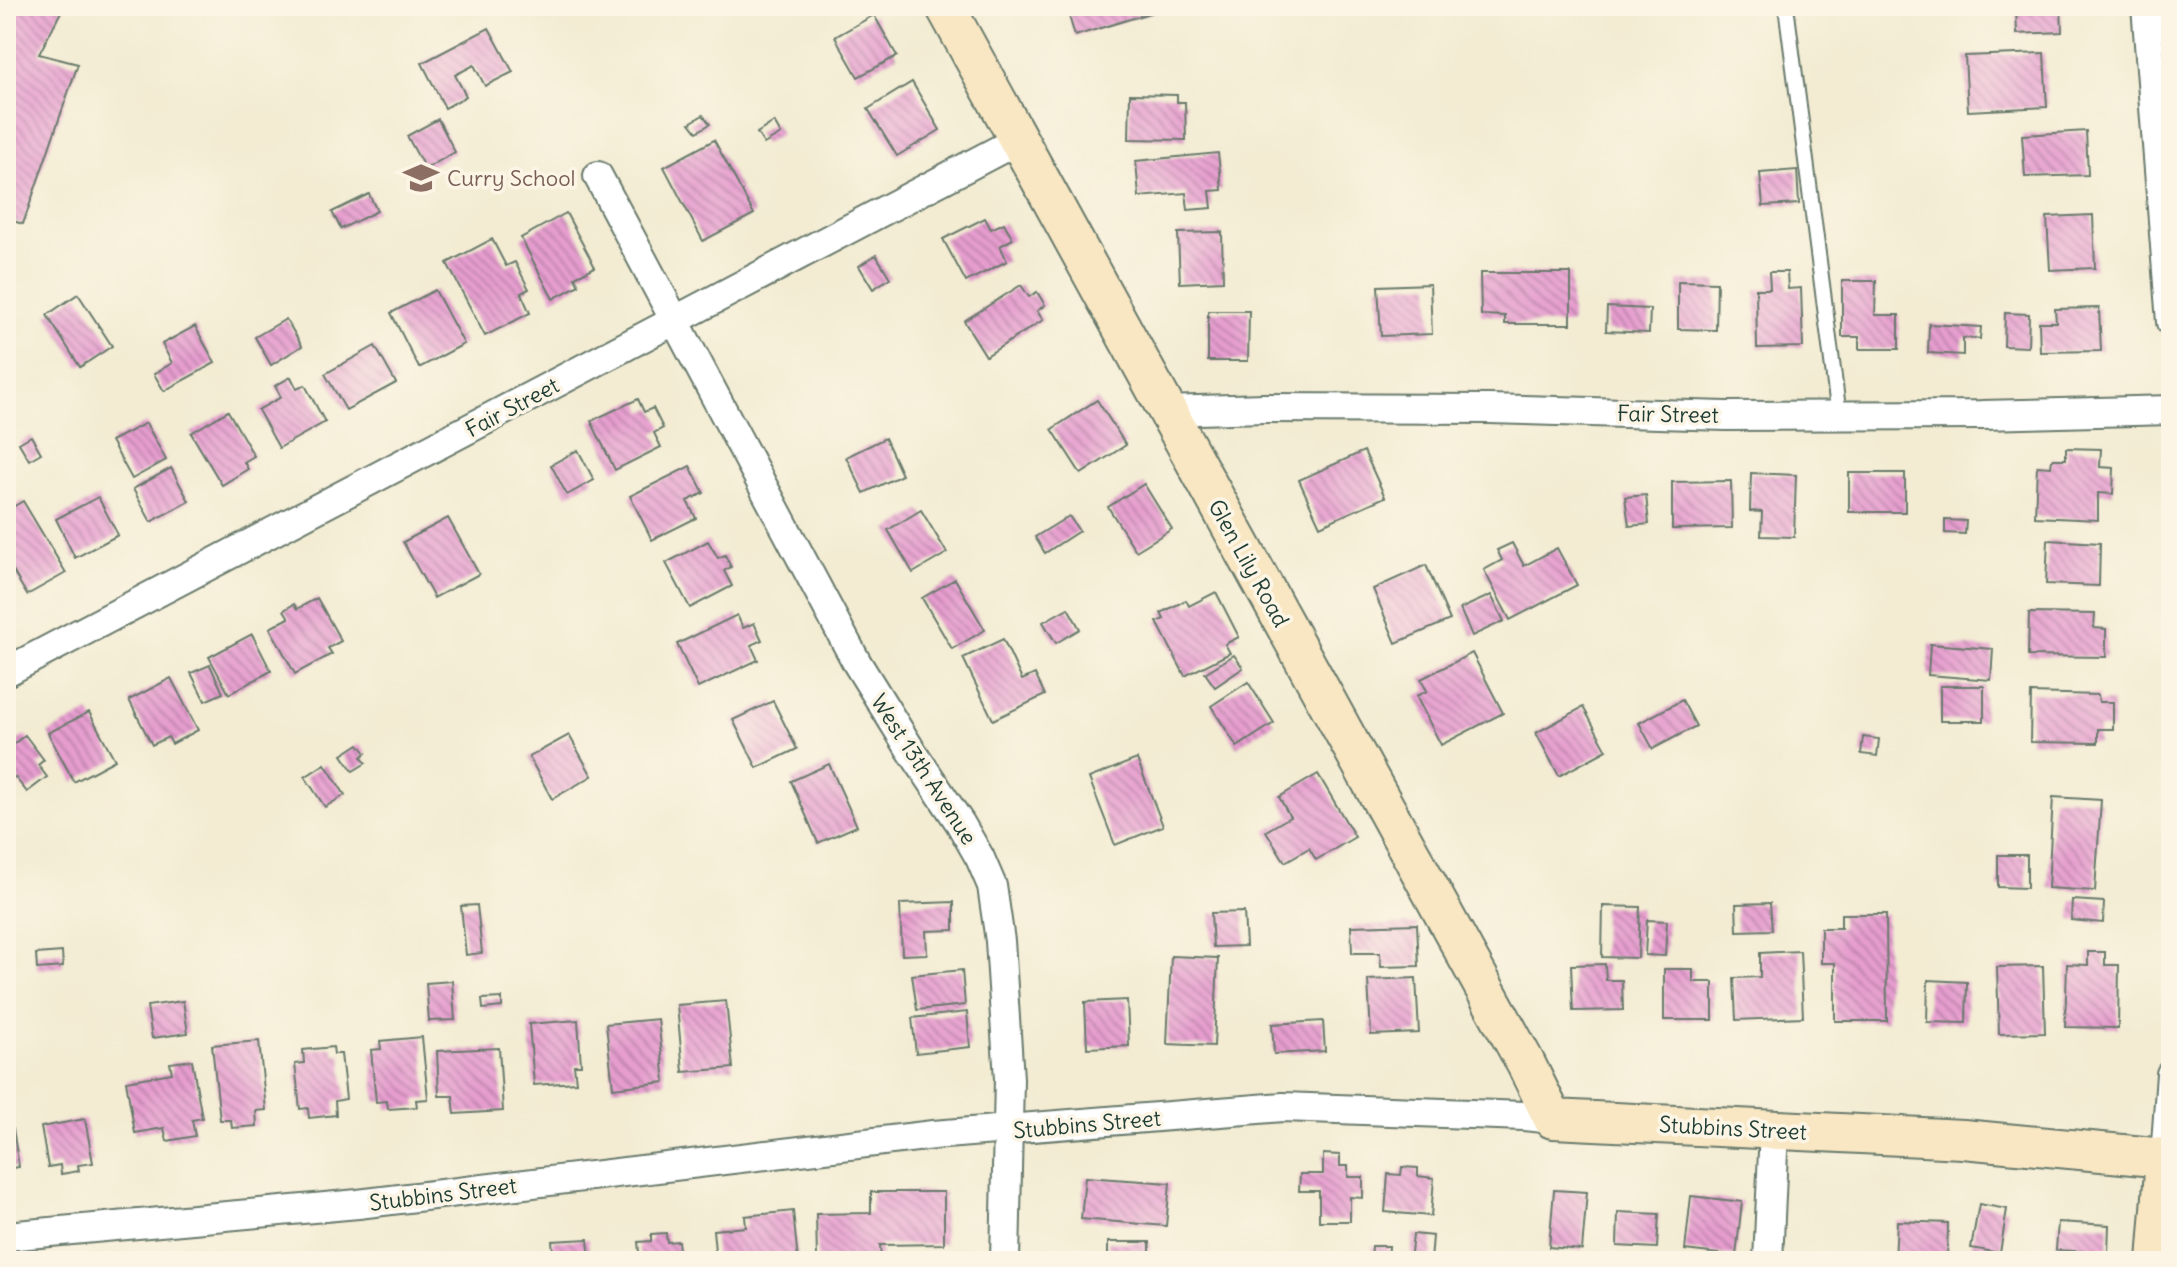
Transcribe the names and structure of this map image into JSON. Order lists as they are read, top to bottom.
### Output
{
  "streets": {
    "street": [
      "Fair Street",
      "Glen Lily Road",
      "West 13th Avenue",
      "Stubbins Street"
    ]
  },
  "crossings": [
    ["Fair Street", "Glen Lily Road"],
    ["Fair Street", "West 13th Avenue"],
    ["Glen Lily Road", "Stubbins Street"],
    ["West 13th Avenue", "Stubbins Street"]
  ],
  "places": {
    "school or university": ["Curry School"]
  }
}
